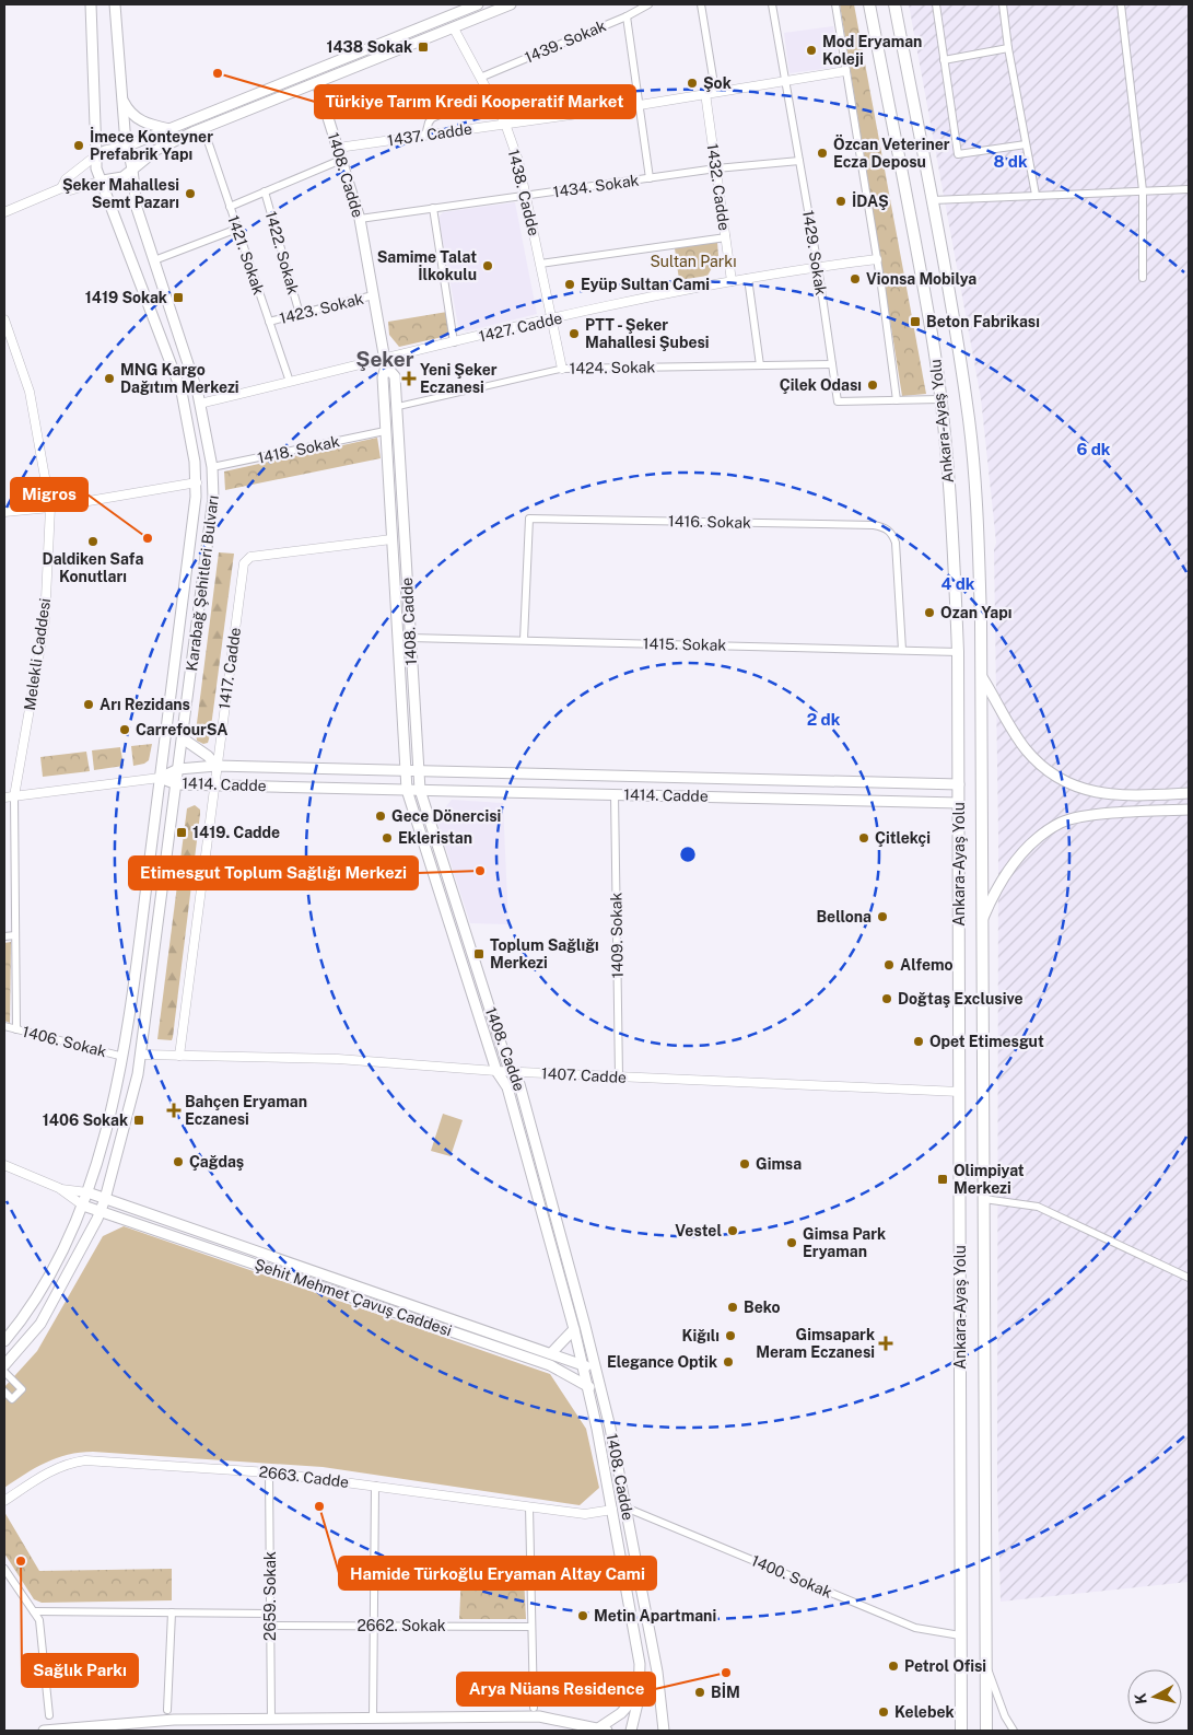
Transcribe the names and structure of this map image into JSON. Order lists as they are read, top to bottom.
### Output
{
  "streets": {
    "highway": ["Ankara-Ayaş Yolu"],
    "main road": [
      "1408. Cadde",
      "Karabağ Şehitleri Bulvarı",
      "1414. Cadde",
      "Şehit Mehmet Çavuş Caddesi"
    ],
    "street": [
      "1439. Sokak",
      "1437. Cadde",
      "1434. Sokak",
      "1432. Cadde",
      "1438. Cadde",
      "1422. Sokak",
      "1429. Sokak",
      "1421. Sokak",
      "1423. Sokak",
      "1427. Cadde",
      "1424. Sokak",
      "1418. Sokak",
      "1416. Sokak",
      "1415. Sokak",
      "Melekli Caddesi",
      "1417. Cadde",
      "1409. Sokak",
      "1406. Sokak",
      "1407. Cadde",
      "2663. Cadde",
      "1400. Sokak",
      "2659. Sokak",
      "2662. Sokak"
    ]
  },
  "crossings": [
    ["1439. Sokak", "1438. Cadde"],
    ["1437. Cadde", "1408. Cadde"],
    ["1437. Cadde", "1432. Cadde"],
    ["1437. Cadde", "1438. Cadde"],
    ["1437. Cadde", "1429. Sokak"],
    ["1408. Cadde", "1434. Sokak"],
    ["1408. Cadde", "1423. Sokak"],
    ["1408. Cadde", "1427. Cadde"],
    ["1408. Cadde", "1424. Sokak"],
    ["1408. Cadde", "1418. Sokak"],
    ["1408. Cadde", "1415. Sokak"],
    ["1408. Cadde", "1417. Cadde"],
    ["1408. Cadde", "1414. Cadde"],
    ["1408. Cadde", "1407. Cadde"],
    ["1408. Cadde", "Şehit Mehmet Çavuş Caddesi"],
    ["1408. Cadde", "2663. Cadde"],
    ["1408. Cadde", "1400. Sokak"],
    ["1434. Sokak", "1432. Cadde"],
    ["1434. Sokak", "1438. Cadde"],
    ["1434. Sokak", "1429. Sokak"],
    ["1432. Cadde", "1427. Cadde"],
    ["1438. Cadde", "1427. Cadde"],
    ["1438. Cadde", "1424. Sokak"],
    ["1422. Sokak", "1423. Sokak"],
    ["1429. Sokak", "1427. Cadde"],
    ["1429. Sokak", "1424. Sokak"],
    ["1429. Sokak", "Ankara-Ayaş Yolu"],
    ["1421. Sokak", "1423. Sokak"],
    ["1421. Sokak", "1427. Cadde"],
    ["1427. Cadde", "Karabağ Şehitleri Bulvarı"],
    ["Ankara-Ayaş Yolu", "1415. Sokak"],
    ["Ankara-Ayaş Yolu", "1414. Cadde"],
    ["Ankara-Ayaş Yolu", "1407. Cadde"],
    ["Ankara-Ayaş Yolu", "1400. Sokak"],
    ["1418. Sokak", "Karabağ Şehitleri Bulvarı"],
    ["1416. Sokak", "1415. Sokak"],
    ["Karabağ Şehitleri Bulvarı", "1414. Cadde"],
    ["Karabağ Şehitleri Bulvarı", "1406. Sokak"],
    ["Karabağ Şehitleri Bulvarı", "1407. Cadde"],
    ["Karabağ Şehitleri Bulvarı", "Şehit Mehmet Çavuş Caddesi"],
    ["1417. Cadde", "1414. Cadde"],
    ["1417. Cadde", "1407. Cadde"],
    ["1414. Cadde", "1409. Sokak"],
    ["1409. Sokak", "1407. Cadde"],
    ["2663. Cadde", "2659. Sokak"],
    ["2659. Sokak", "2662. Sokak"]
  ],
  "districts": ["Şeker"],
  "parks": ["Sultan Parkı"],
  "places": {
    "transit": [
      "1438 Sokak",
      "1419 Sokak",
      "Beton Fabrikası",
      "1419. Cadde",
      "Toplum Sağlığı Merkezi",
      "1406 Sokak",
      "Olimpiyat Merkezi"
    ],
    "other": [
      "Mod Eryaman Koleji",
      "Türkiye Tarım Kredi Kooperatif Market",
      "Şok",
      "İmece Konteyner Prefabrik Yapı",
      "Özcan Veteriner Ecza Deposu",
      "Şeker Mahallesi Semt Pazarı",
      "İDAŞ",
      "Samime Talat İlkokulu",
      "Vionsa Mobilya",
      "Eyüp Sultan Cami",
      "PTT - Şeker Mahallesi Şubesi",
      "MNG Kargo Dağıtım Merkezi",
      "Çilek Odası",
      "Migros",
      "Daldiken Safa Konutları",
      "Ozan Yapı",
      "Arı Rezidans",
      "CarrefourSA",
      "Gece Dönercisi",
      "Ekleristan",
      "Çitlekçi",
      "Etimesgut Toplum Sağlığı Merkezi",
      "Bellona",
      "Alfemo",
      "Doğtaş Exclusive",
      "Opet Etimesgut",
      "Çağdaş",
      "Gimsa",
      "Vestel",
      "Gimsa Park Eryaman",
      "Beko",
      "Kiğılı",
      "Elegance Optik",
      "Hamide Türkoğlu Eryaman Altay Cami",
      "Sağlık Parkı",
      "Metin Apartmani",
      "Petrol Ofisi",
      "Arya Nüans Residence",
      "BİM",
      "Kelebek"
    ],
    "health": ["Yeni Şeker Eczanesi", "Bahçen Eryaman Eczanesi", "Gimsapark Meram Eczanesi"]
  },
  "north": "left",
  "rings": [
    "8 dk",
    "6 dk",
    "4 dk",
    "2 dk"
  ]
}
